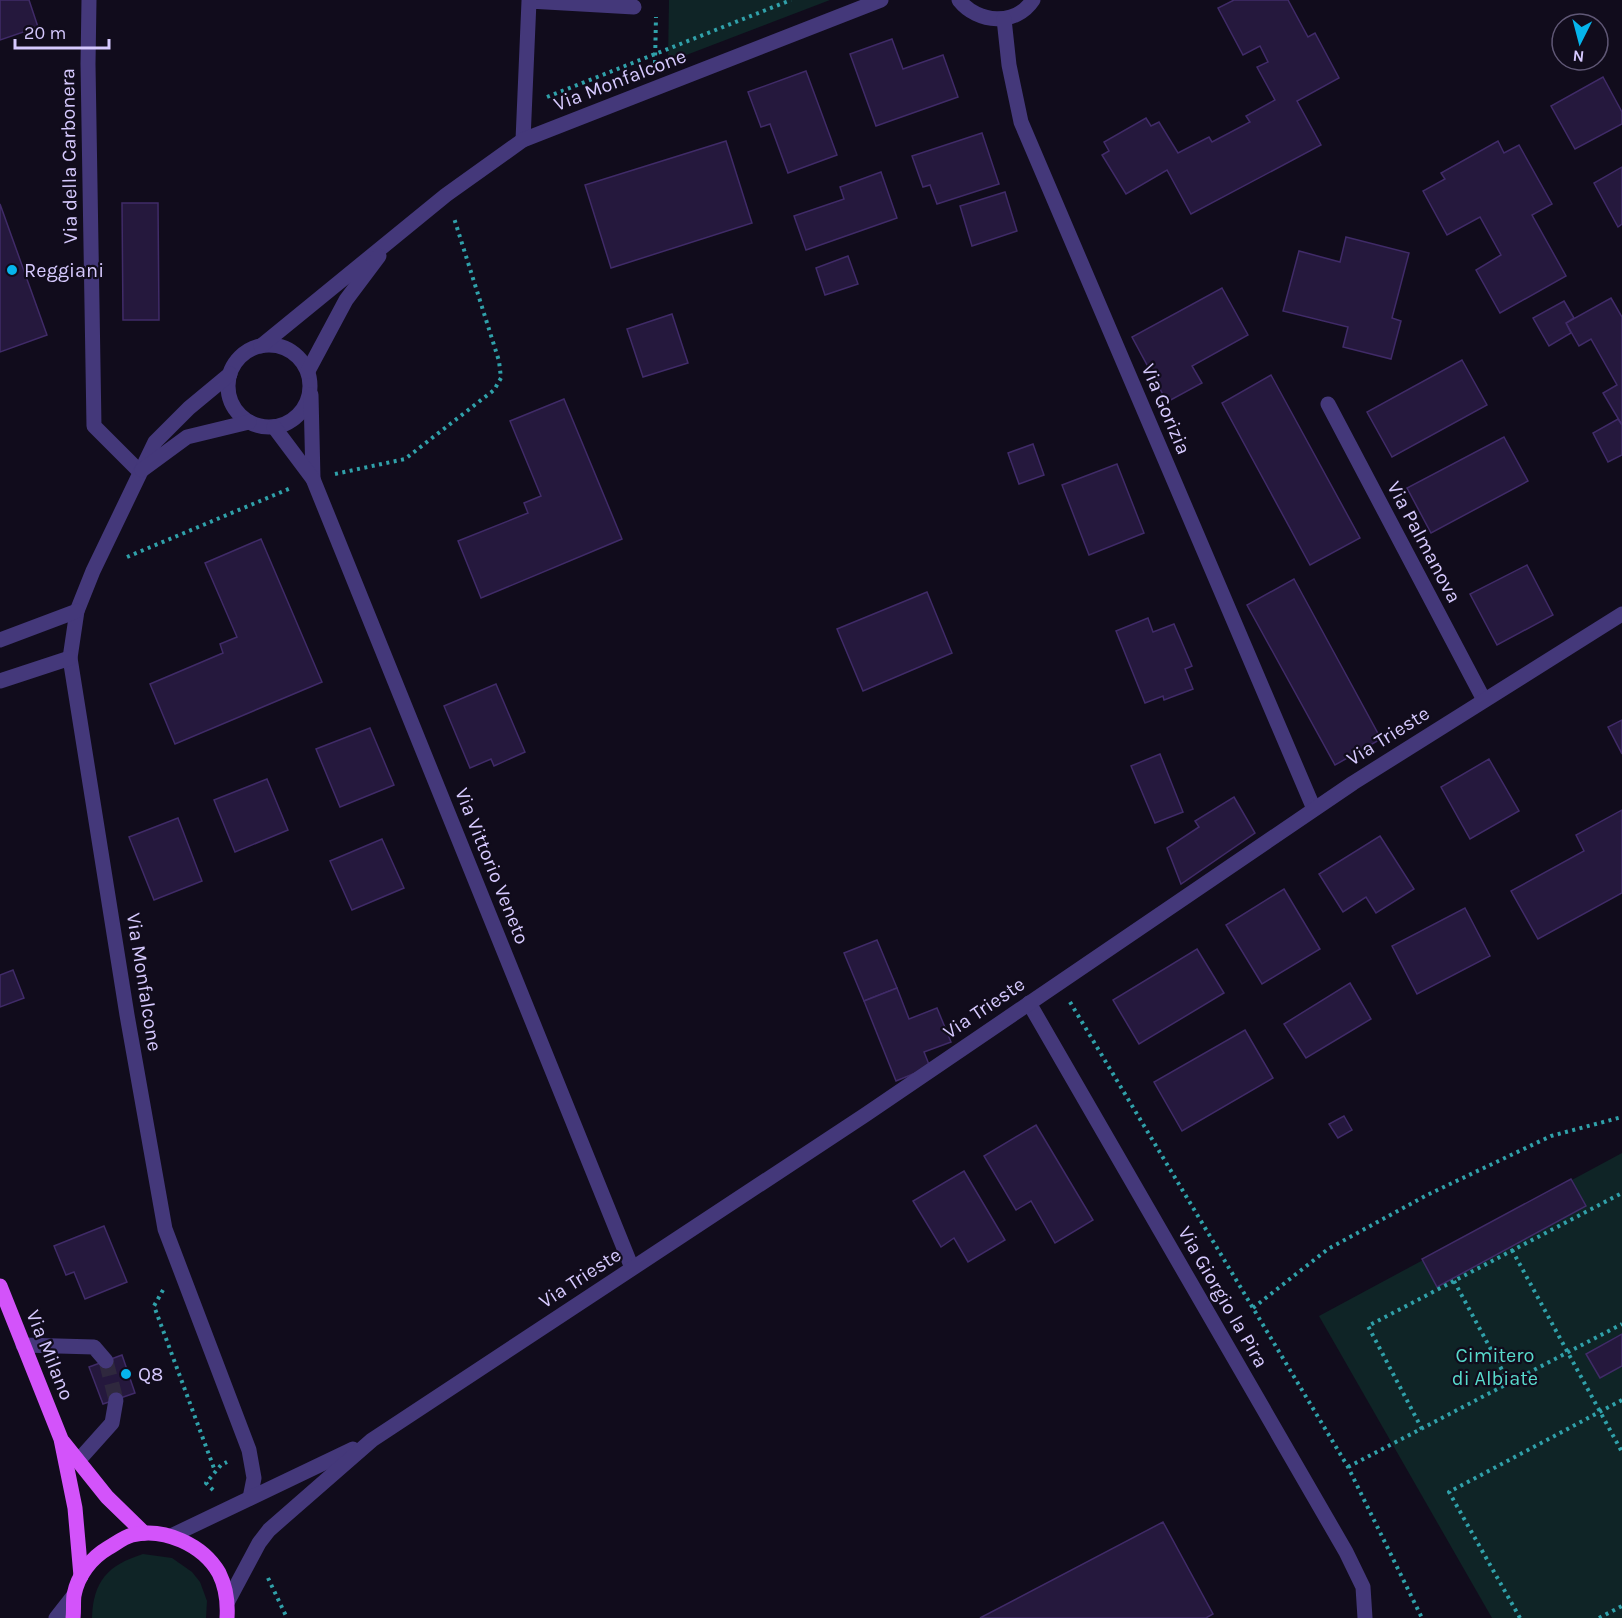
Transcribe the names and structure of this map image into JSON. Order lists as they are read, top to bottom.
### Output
{
  "streets": {
    "main road": ["Via Milano"],
    "street": [
      "Via Monfalcone",
      "Via della Carbonera",
      "Via Gorizia",
      "Via Palmanova",
      "Via Trieste",
      "Via Vittorio Veneto",
      "Via Giorgio la Pira"
    ]
  },
  "crossings": [
    ["Via Monfalcone", "Via della Carbonera"],
    ["Via Monfalcone", "Via Trieste"],
    ["Via Monfalcone", "Via Vittorio Veneto"],
    ["Via Gorizia", "Via Trieste"],
    ["Via Palmanova", "Via Trieste"],
    ["Via Trieste", "Via Vittorio Veneto"],
    ["Via Trieste", "Via Giorgio la Pira"]
  ],
  "parks": ["Cimitero di Albiate"],
  "places": ["Reggiani", "Q8"],
  "scale_bar": "20 m",
  "north": "bottom"
}
